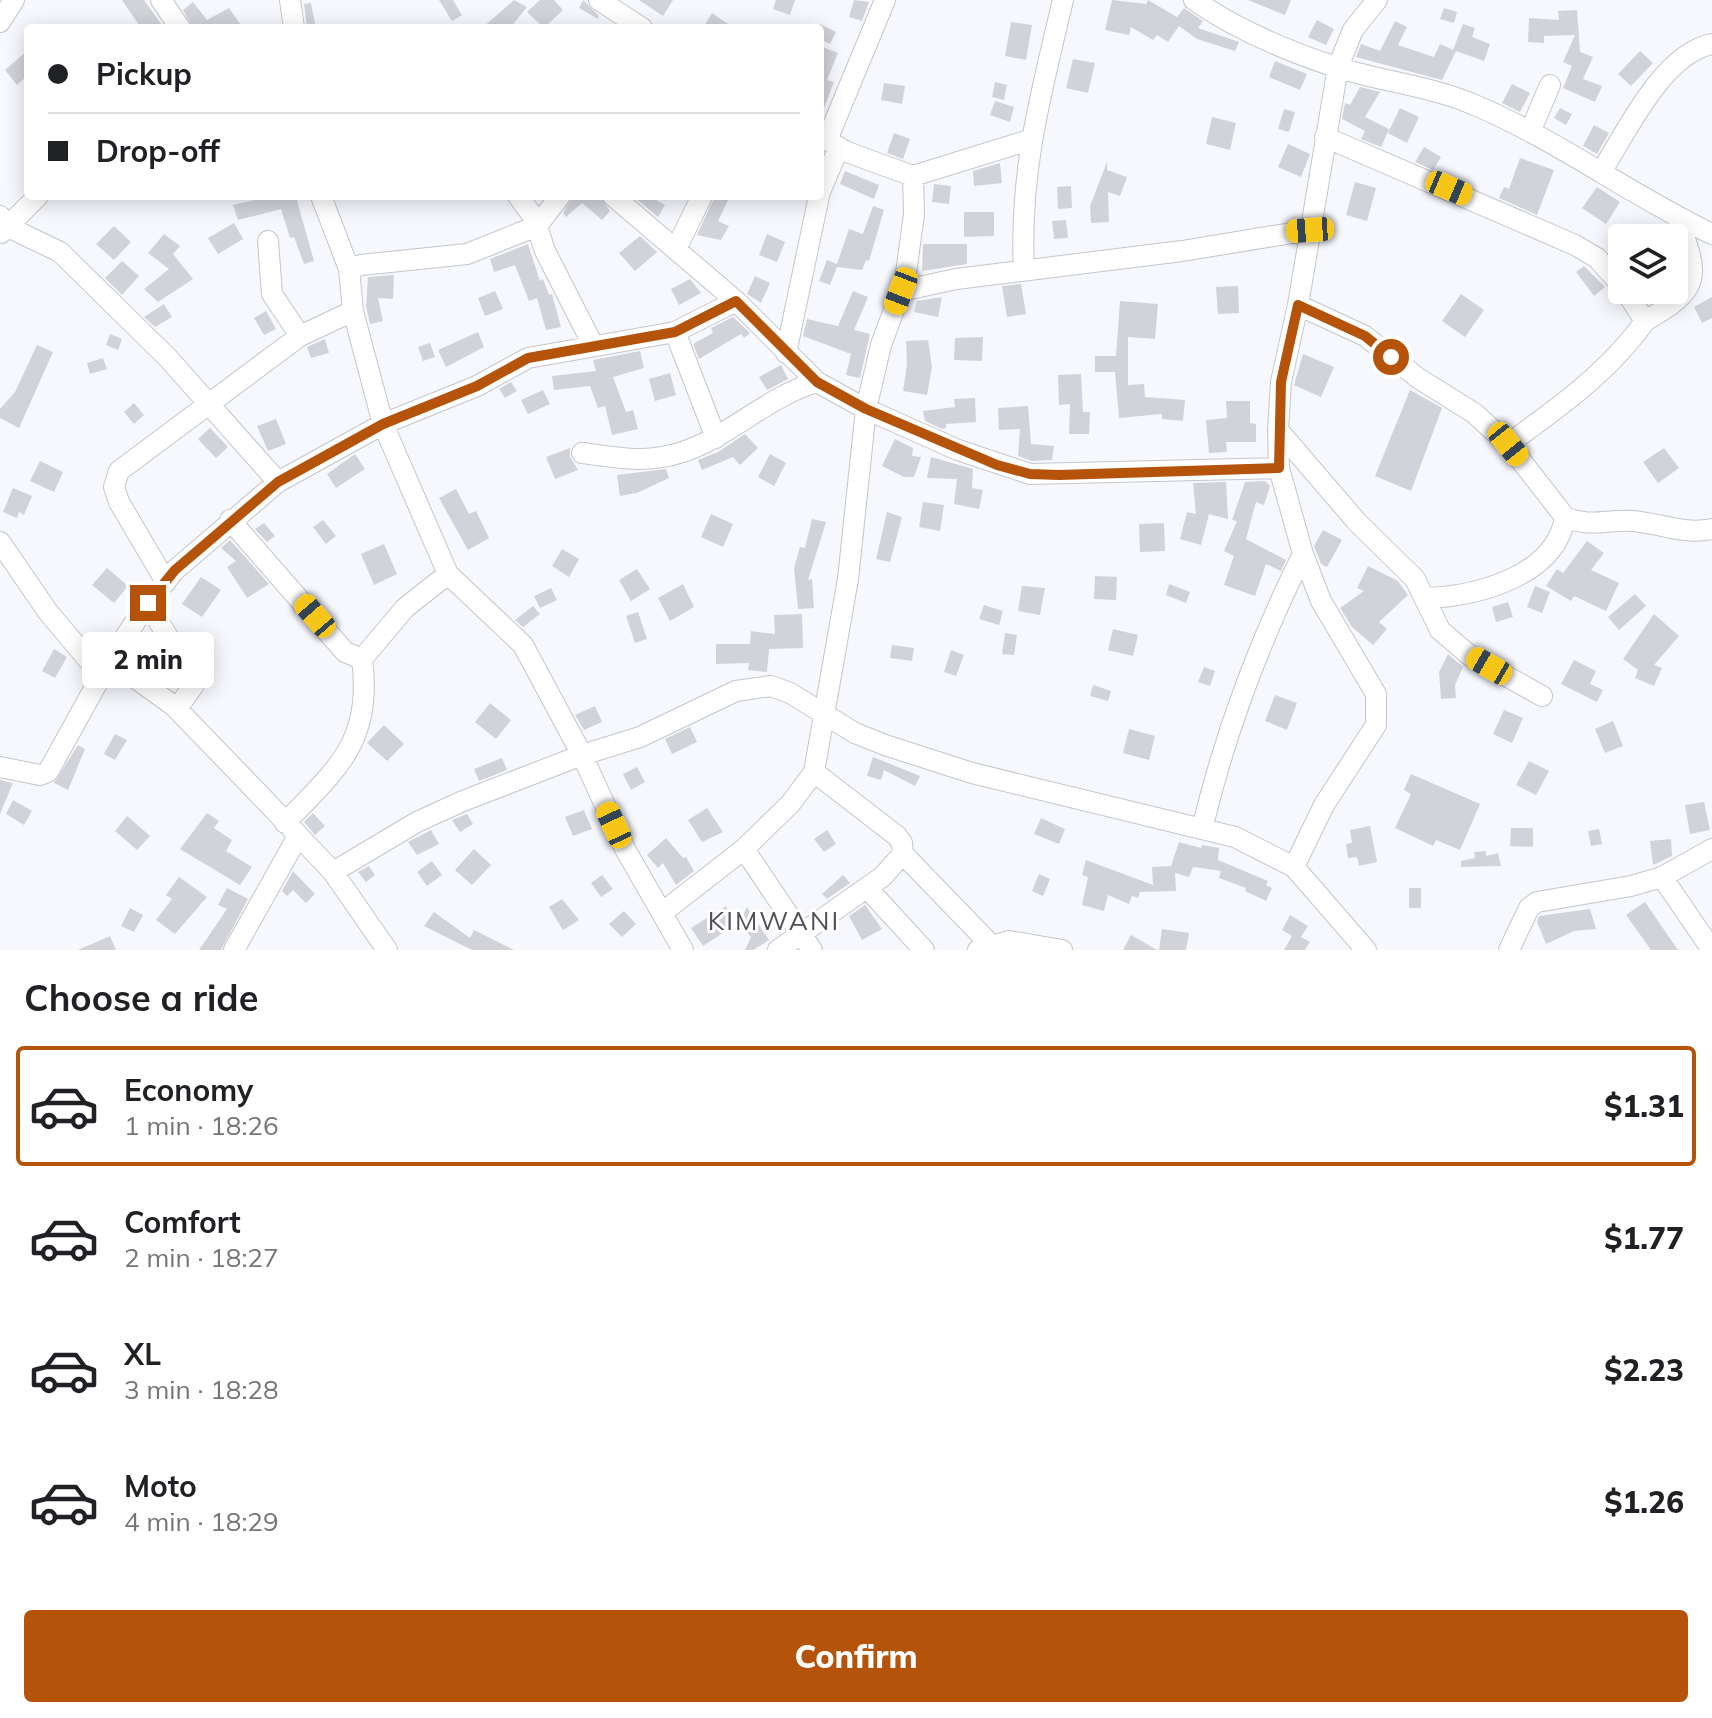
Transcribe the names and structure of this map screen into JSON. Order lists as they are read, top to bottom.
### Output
{
  "districts": ["KIMWANI"],
  "page": {
    "banner": ["Pickup", "Drop-off"],
    "bubble": "2 min",
    "heading": "Choose a ride",
    "list": [
      {
        "name": "Economy",
        "note": "1 min · 18:26",
        "value": "$1.31"
      },
      {
        "name": "Comfort",
        "note": "2 min · 18:27",
        "value": "$1.77"
      },
      {
        "name": "XL",
        "note": "3 min · 18:28",
        "value": "$2.23"
      },
      {
        "name": "Moto",
        "note": "4 min · 18:29",
        "value": "$1.26"
      }
    ],
    "buttons": "Confirm"
  }
}
